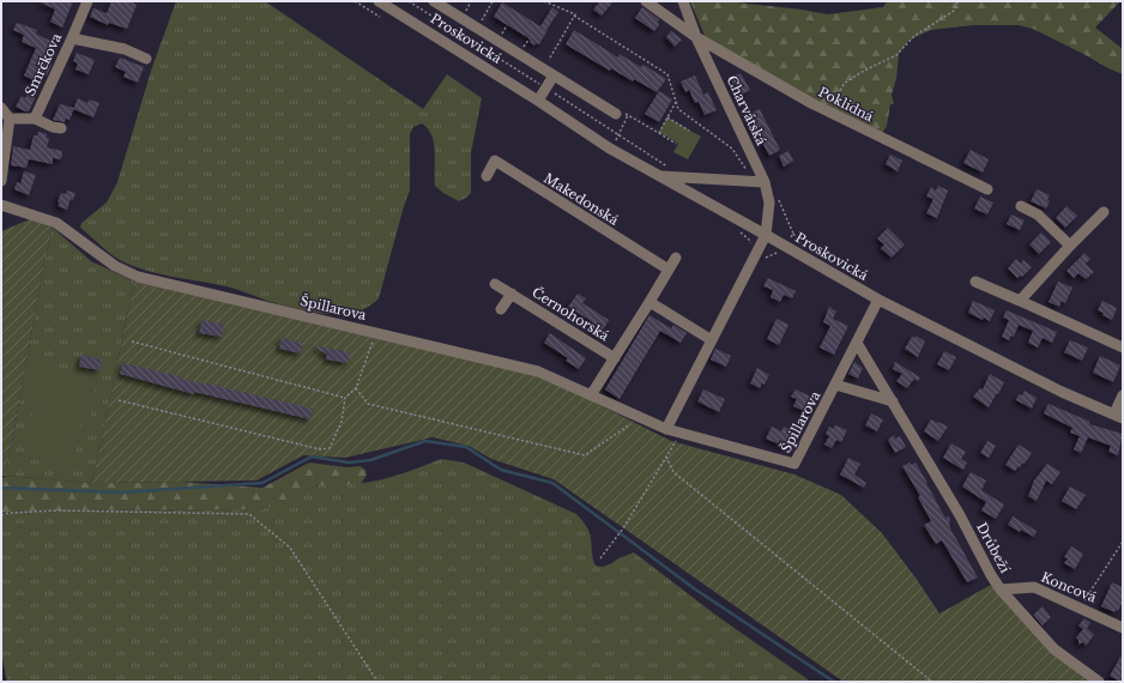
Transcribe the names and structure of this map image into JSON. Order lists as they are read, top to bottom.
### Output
{
  "streets": {
    "street": [
      "Proskovická",
      "Smrčkova",
      "Poklidná",
      "Charvátská",
      "Makedonská",
      "Špillarova",
      "Černohorská",
      "Drůbeží",
      "Koncová"
    ]
  },
  "crossings": [
    ["Proskovická", "Charvátská"],
    ["Proskovická", "Špillarova"],
    ["Poklidná", "Charvátská"],
    ["Špillarova", "Drůbeží"],
    ["Drůbeží", "Koncová"]
  ]
}
